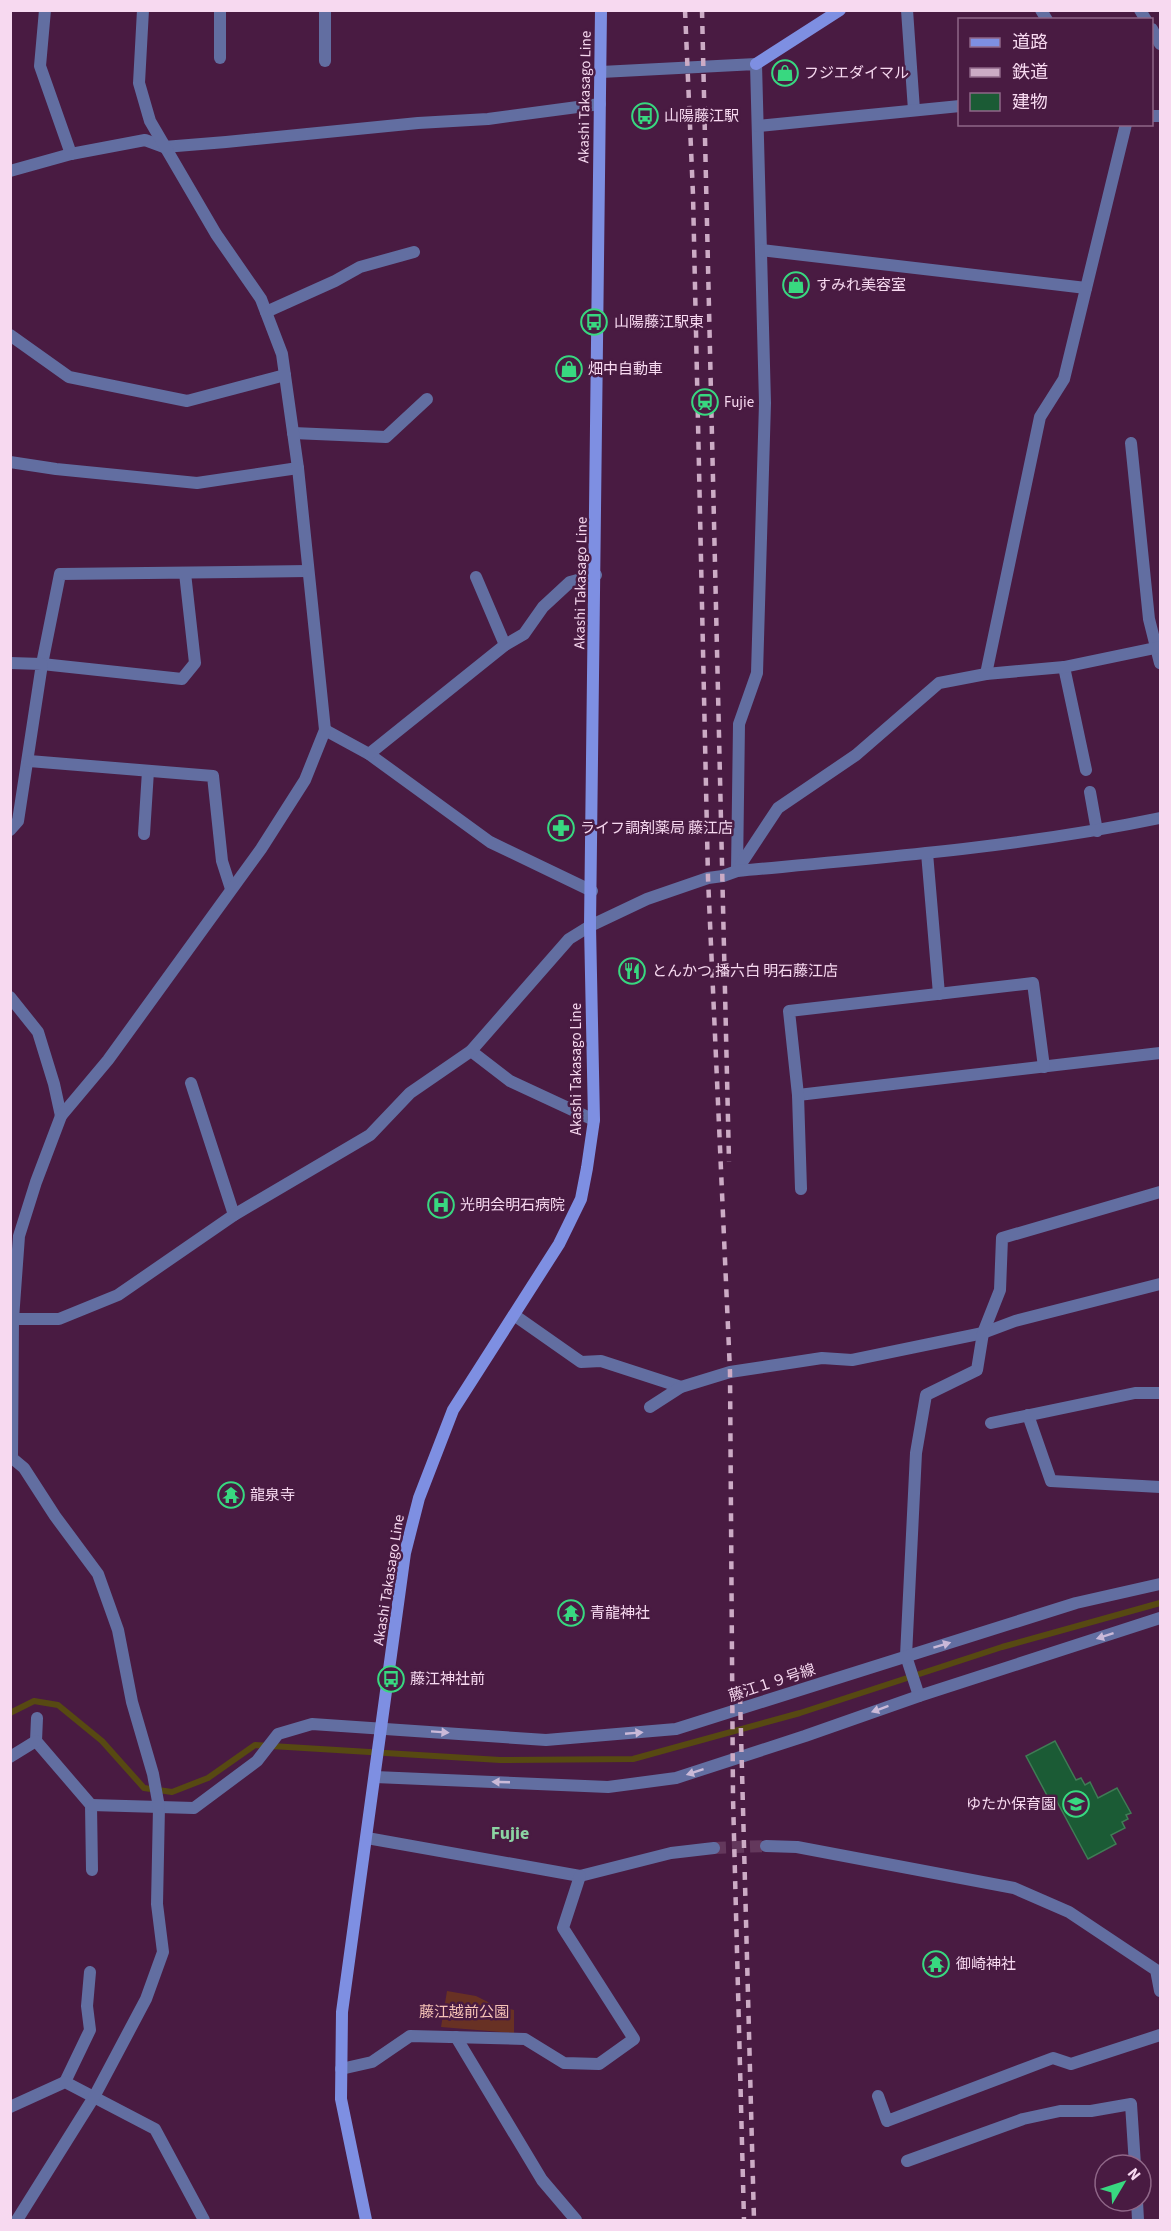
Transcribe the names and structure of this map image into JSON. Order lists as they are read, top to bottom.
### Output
{
  "streets": {
    "main road": ["Akashi Takasago Line"],
    "street": ["藤江１９号線"]
  },
  "crossings": [
    ["Akashi Takasago Line", "藤江１９号線"]
  ],
  "districts": ["Fujie"],
  "parks": ["藤江越前公園"],
  "places": {
    "shop": ["フジエダイマル", "すみれ美容室", "畑中自動車"],
    "bus stop": ["山陽藤江駅", "山陽藤江駅東", "藤江神社前"],
    "station": ["Fujie"],
    "pharmacy": ["ライフ調剤薬局 藤江店"],
    "restaurant": ["とんかつ 播六白 明石藤江店"],
    "hospital": ["光明会明石病院"],
    "temple": ["龍泉寺", "青龍神社", "御崎神社"],
    "school or university": ["ゆたか保育園"]
  },
  "legend": ["道路", "鉄道", "建物"],
  "north": "top right"
}
